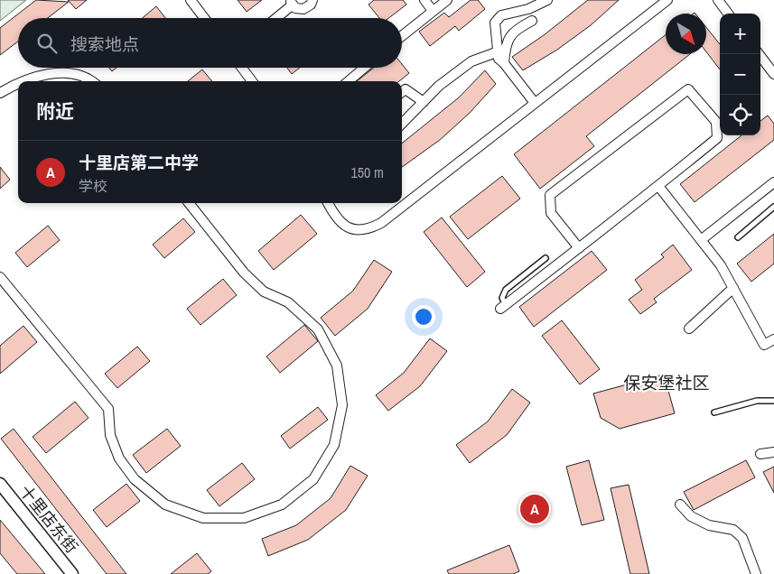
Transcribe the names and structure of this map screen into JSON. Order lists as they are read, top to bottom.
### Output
{
  "streets": {
    "street": ["十里店东街"]
  },
  "districts": ["保安堡社区"],
  "north": "bottom right",
  "page": {
    "map_buttons": ["+", "−"],
    "search": "搜索地点",
    "heading": "附近",
    "list": [
      {
        "mark": "A",
        "name": "十里店第二中学",
        "note": "学校",
        "value": "150 m"
      }
    ],
    "pins": "A"
  }
}
